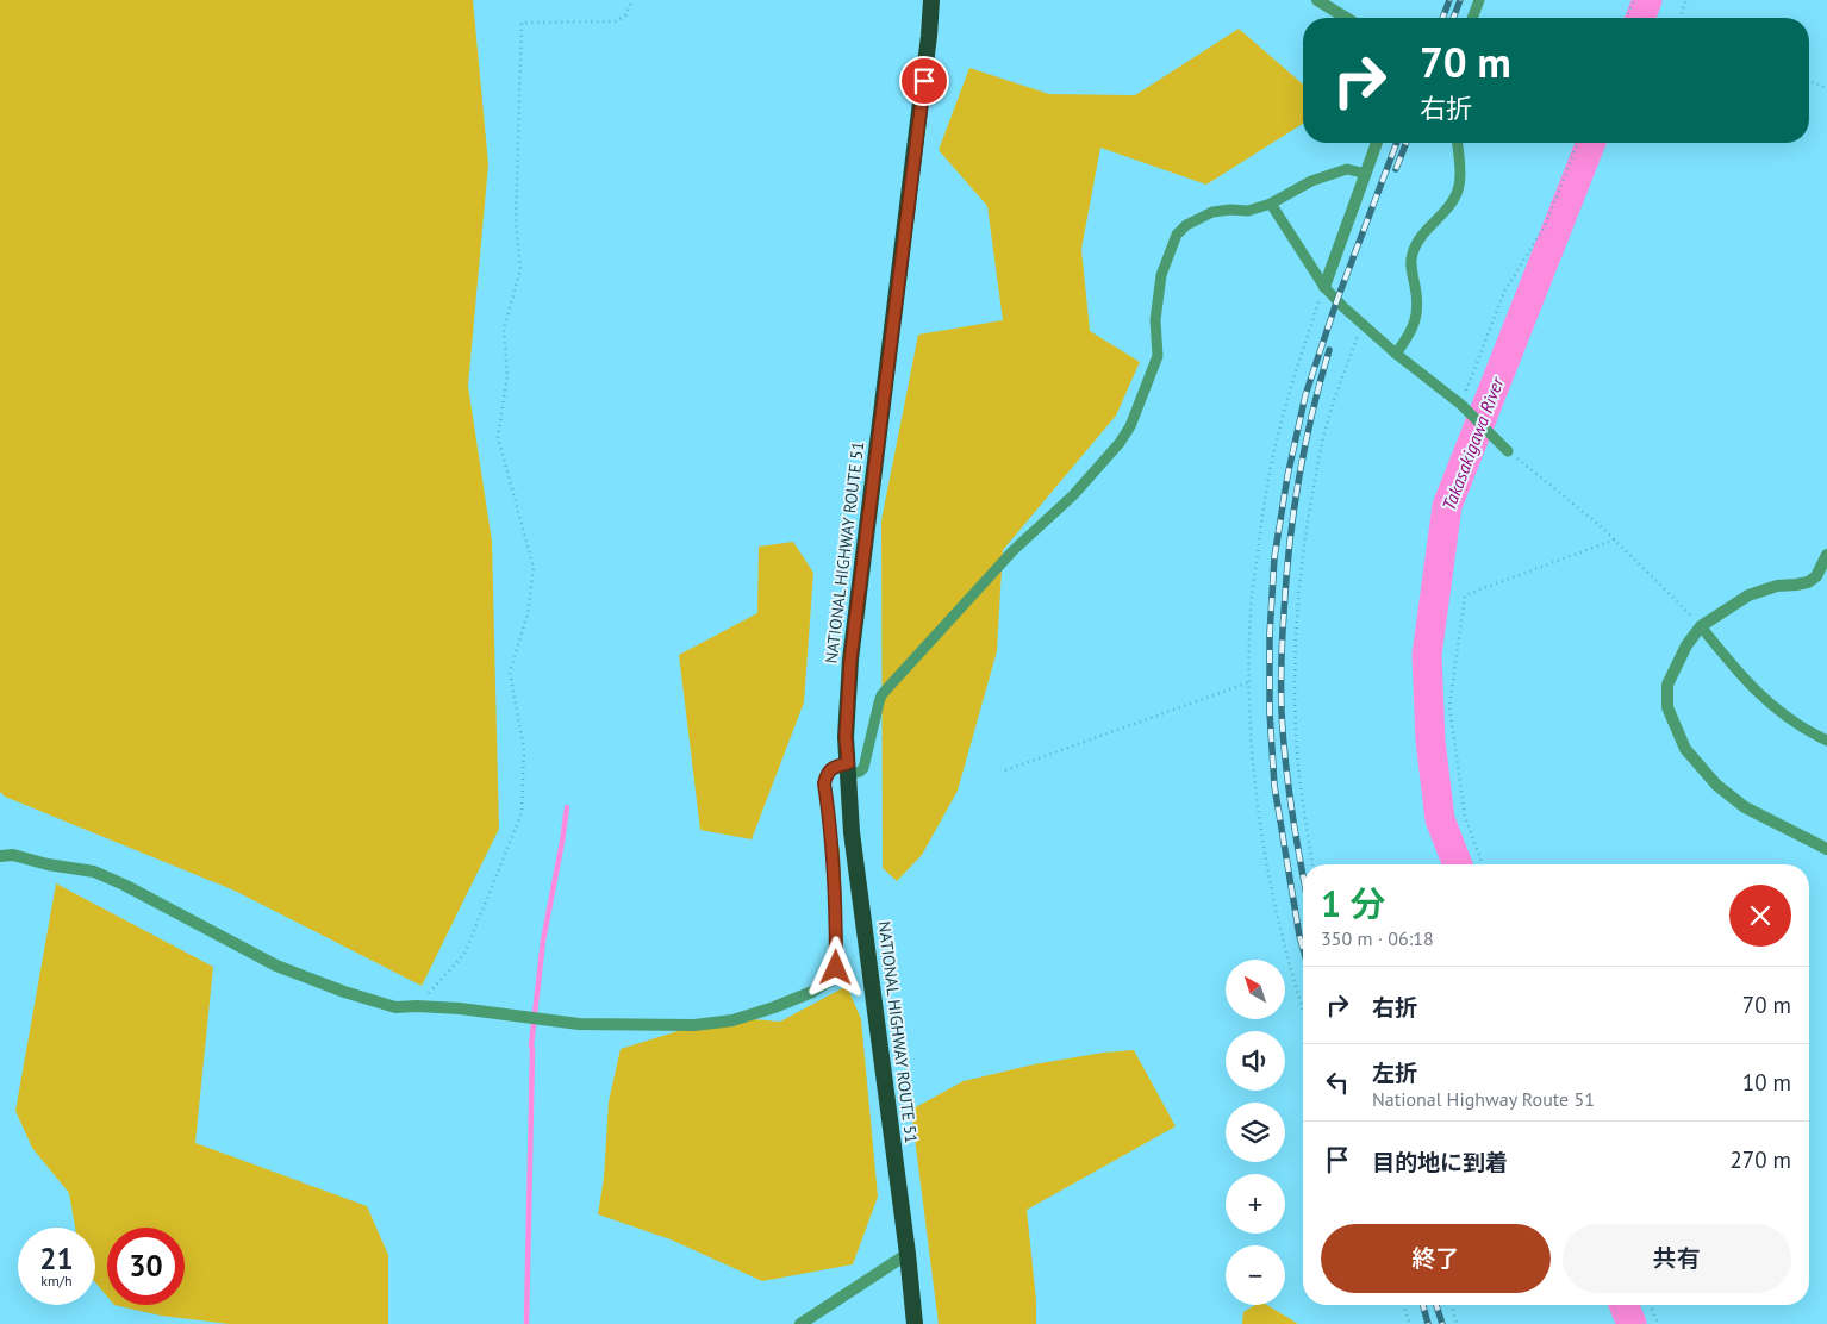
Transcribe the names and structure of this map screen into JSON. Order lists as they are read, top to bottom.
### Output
{
  "streets": {
    "highway": ["NATIONAL HIGHWAY ROUTE 51"]
  },
  "water": ["Takasakigawa River"],
  "north": "top left",
  "page": {
    "turn": ["70 m", "右折"],
    "heading": ["1 分", "350 m · 06:18"],
    "map_buttons": ["+", "−"],
    "list": [
      {
        "name": "右折",
        "value": "70 m"
      },
      {
        "name": "左折",
        "note": "National Highway Route 51",
        "value": "10 m"
      },
      {
        "name": "目的地に到着",
        "value": "270 m"
      }
    ],
    "buttons": ["終了", "共有"],
    "speed": "21 km/h",
    "limit": "30"
  }
}
